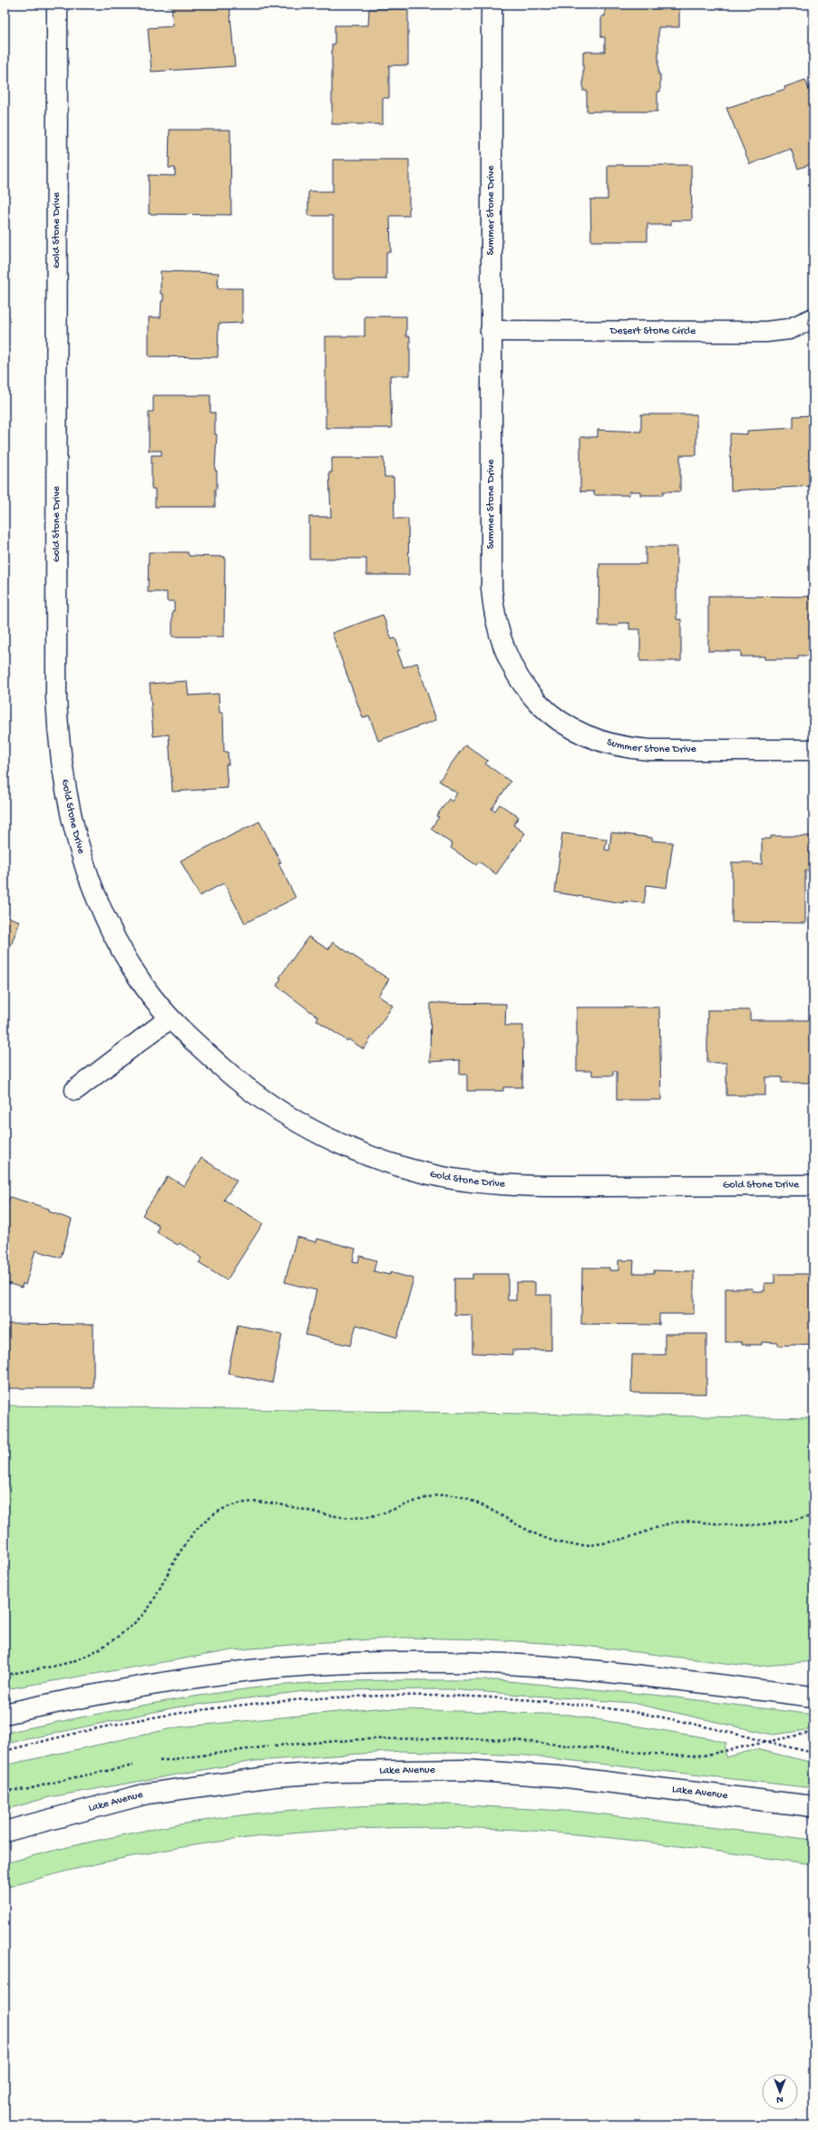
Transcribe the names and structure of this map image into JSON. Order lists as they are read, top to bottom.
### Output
{
  "streets": {
    "street": [
      "Summer Stone Drive",
      "Gold Stone Drive",
      "Desert Stone Circle",
      "Lake Avenue"
    ]
  },
  "crossings": [
    ["Summer Stone Drive", "Desert Stone Circle"]
  ],
  "north": "bottom"
}
